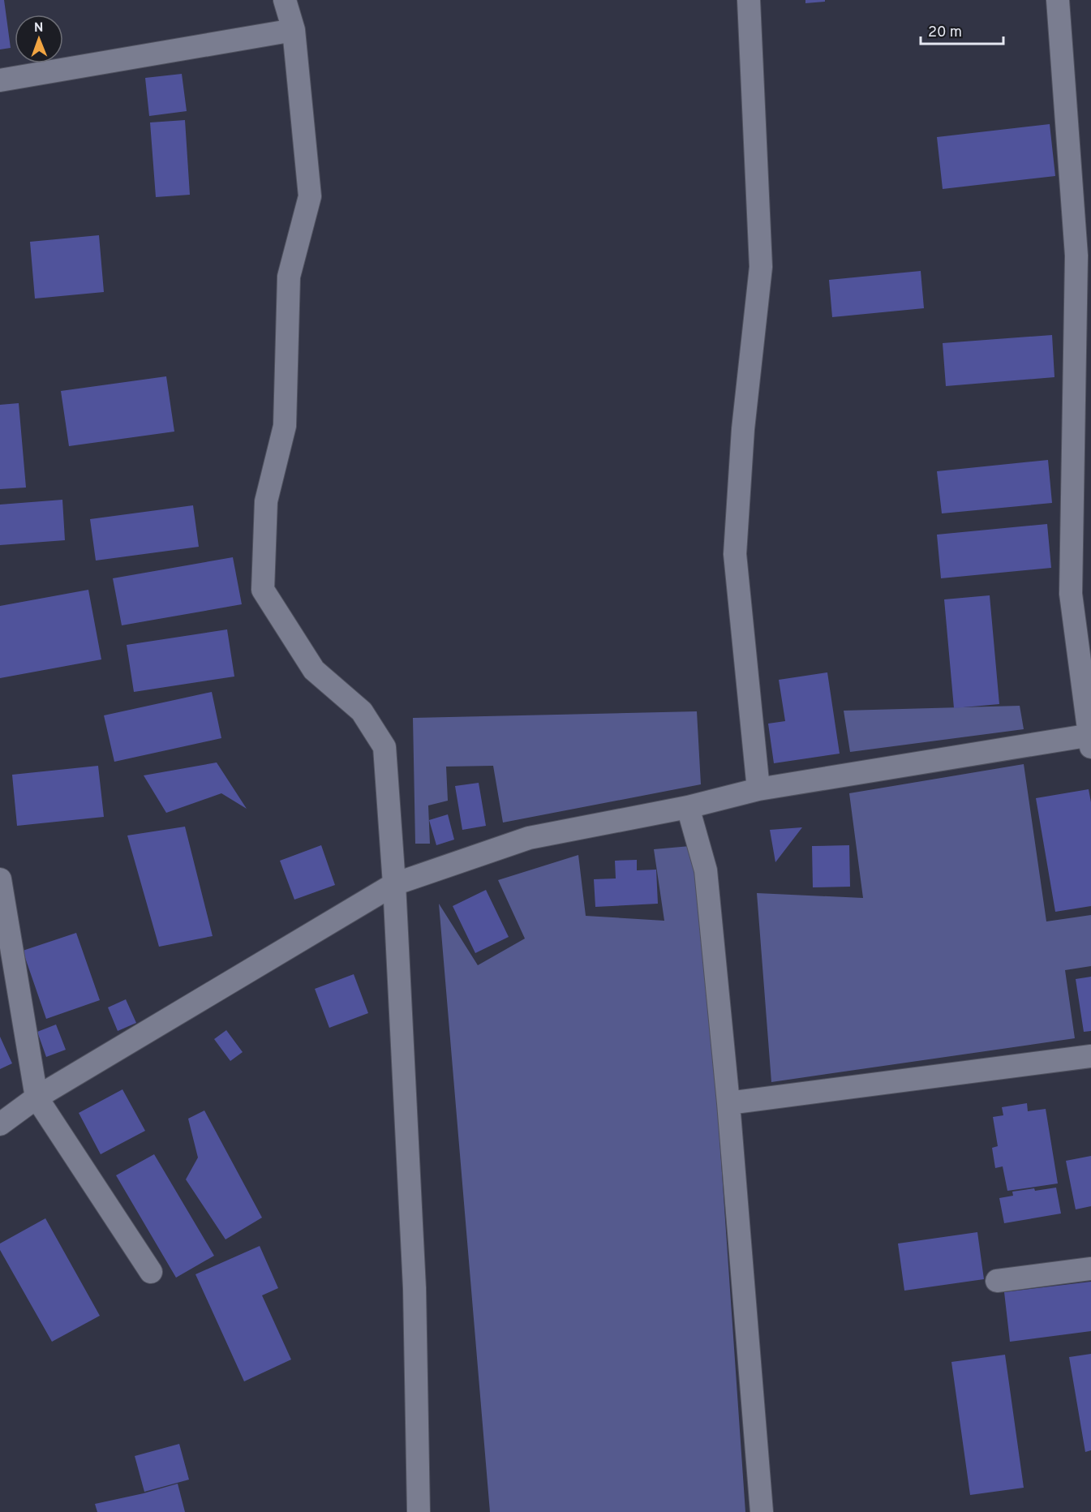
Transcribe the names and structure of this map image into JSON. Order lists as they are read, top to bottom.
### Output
{
  "scale_bar": "20 m",
  "north": "top"
}
